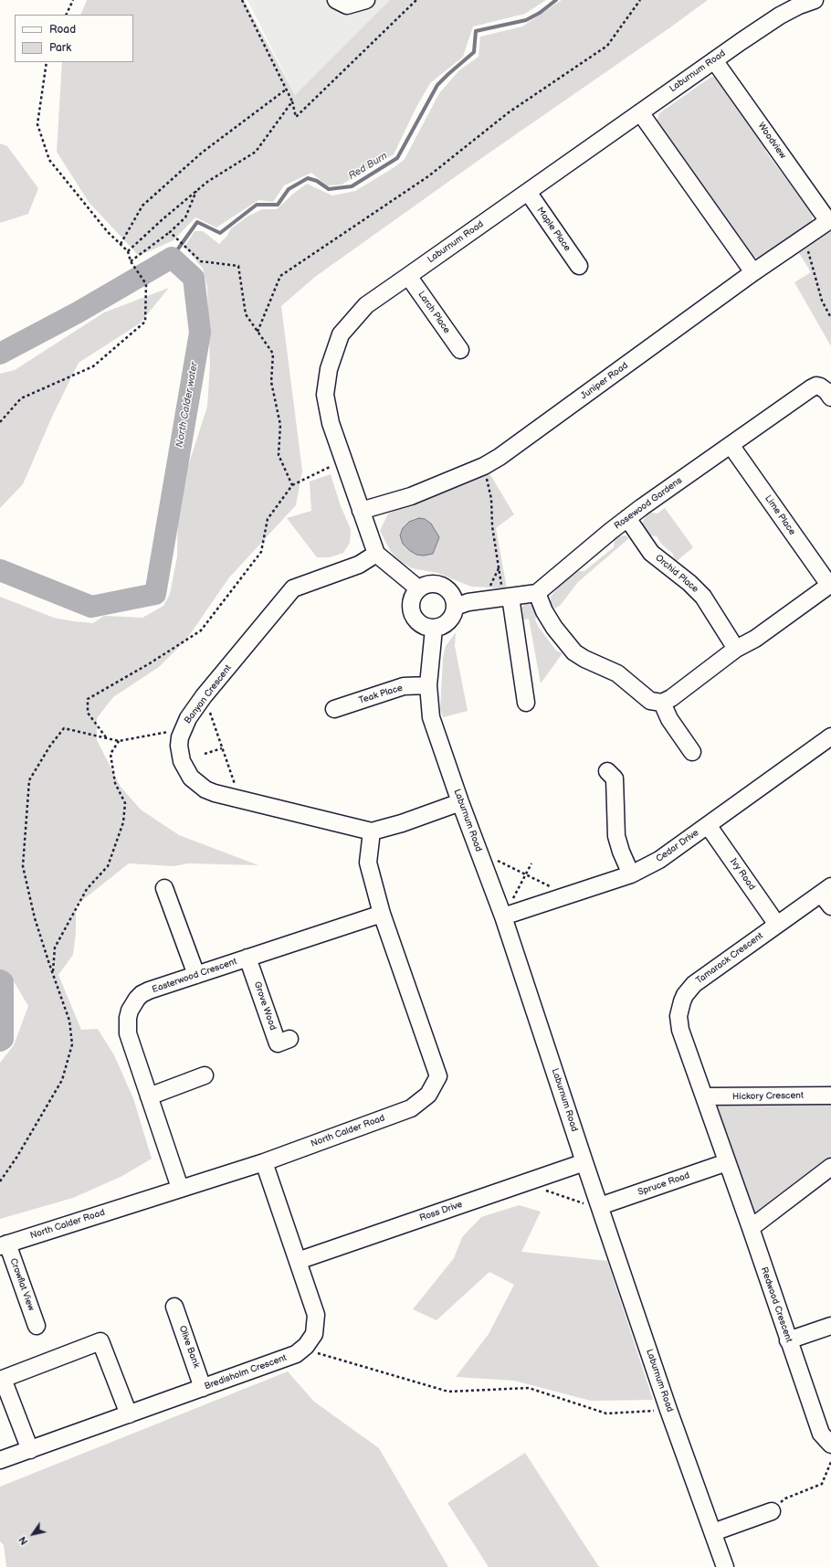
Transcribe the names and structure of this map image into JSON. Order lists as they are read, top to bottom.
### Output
{
  "streets": {
    "street": [
      "Laburnum Road",
      "Woodview",
      "Maple Place",
      "Larch Place",
      "Juniper Road",
      "Rosewood Gardens",
      "Lime Place",
      "Orchid Place",
      "Banyan Crescent",
      "Teak Place",
      "Cedar Drive",
      "Ivy Road",
      "Tamarack Crescent",
      "Easterwood Crescent",
      "Grove Wood",
      "Hickory Crescent",
      "North Calder Road",
      "Spruce Road",
      "Ross Drive",
      "Crowflat View",
      "Redwood Crescent",
      "Olive Bank",
      "Bredisholm Crescent"
    ]
  },
  "crossings": [
    ["Laburnum Road", "Woodview"],
    ["Laburnum Road", "Maple Place"],
    ["Laburnum Road", "Larch Place"],
    ["Laburnum Road", "Juniper Road"],
    ["Laburnum Road", "Banyan Crescent"],
    ["Laburnum Road", "Teak Place"],
    ["Laburnum Road", "Cedar Drive"],
    ["Laburnum Road", "Spruce Road"],
    ["Laburnum Road", "Ross Drive"],
    ["Woodview", "Juniper Road"],
    ["Rosewood Gardens", "Lime Place"],
    ["Rosewood Gardens", "Orchid Place"],
    ["Banyan Crescent", "North Calder Road"],
    ["Cedar Drive", "Ivy Road"],
    ["Ivy Road", "Tamarack Crescent"],
    ["Tamarack Crescent", "Hickory Crescent"],
    ["Tamarack Crescent", "Spruce Road"],
    ["Tamarack Crescent", "Redwood Crescent"],
    ["Easterwood Crescent", "Grove Wood"],
    ["Easterwood Crescent", "North Calder Road"],
    ["North Calder Road", "Crowflat View"],
    ["North Calder Road", "Bredisholm Crescent"],
    ["Spruce Road", "Redwood Crescent"],
    ["Ross Drive", "Bredisholm Crescent"],
    ["Olive Bank", "Bredisholm Crescent"]
  ],
  "water": ["Red Burn", "North Calder water"],
  "legend": ["Road", "Park"],
  "north": "bottom left"
}
